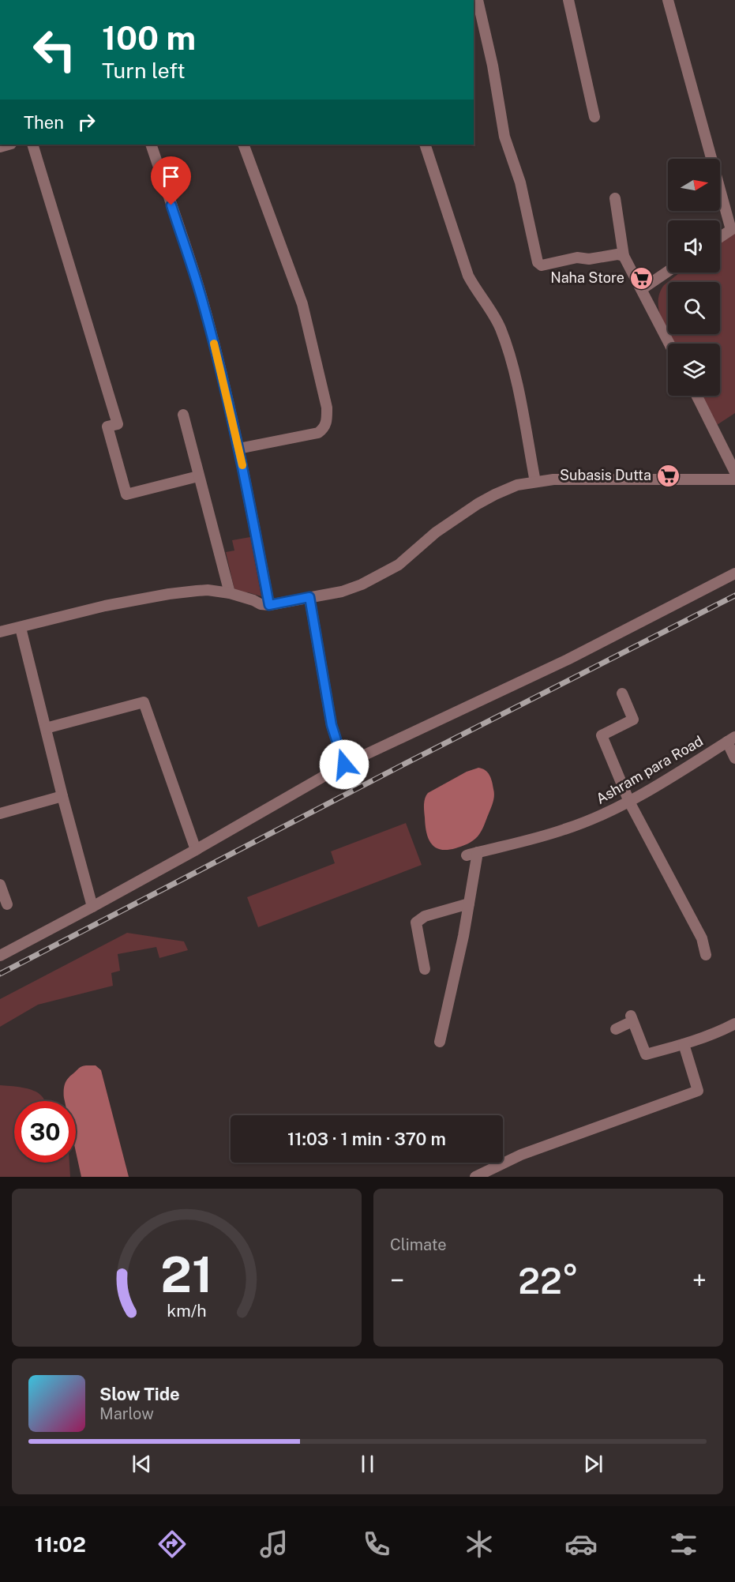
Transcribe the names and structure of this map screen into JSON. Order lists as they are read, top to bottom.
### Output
{
  "streets": {
    "street": ["Ashram para Road"]
  },
  "places": {
    "supermarket": ["Naha Store", "Subasis Dutta"]
  },
  "north": "right",
  "page": {
    "turn": ["100 m", "Turn left"],
    "then": "Then",
    "limit": "30",
    "trip": "11:03 · 1 min · 370 m",
    "tile": "Climate",
    "heat": ["−", "22°", "+"],
    "song": ["Slow Tide", "Marlow"],
    "tabs": "11:02",
    "gauge": ["21", "km/h"]
  }
}
